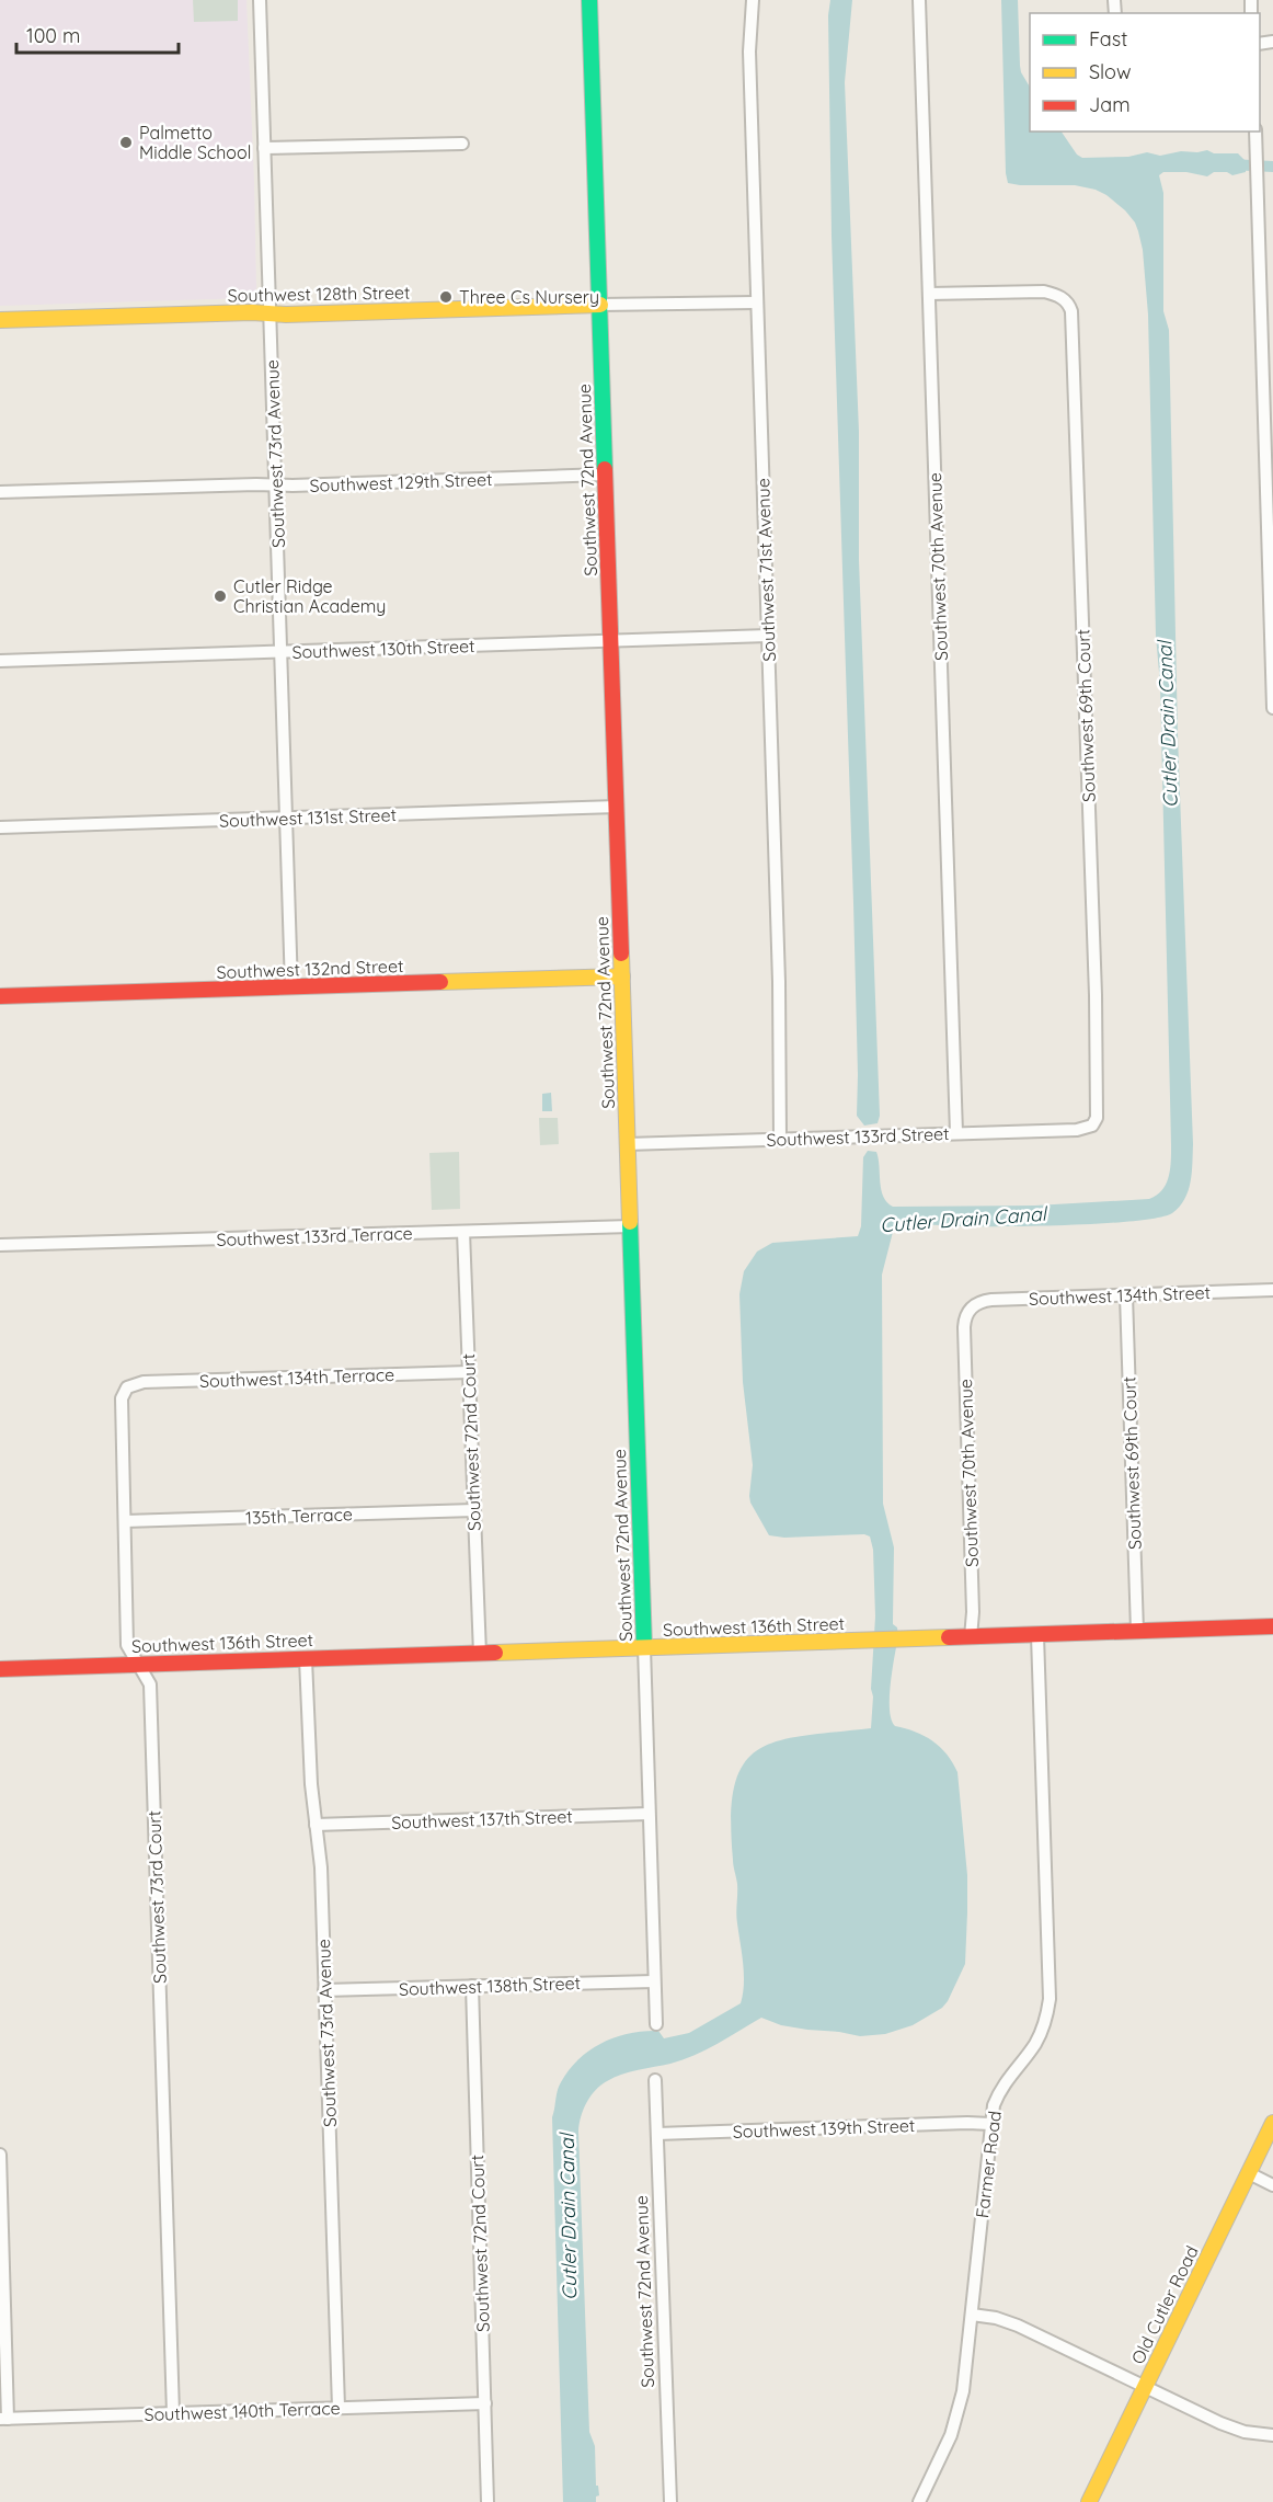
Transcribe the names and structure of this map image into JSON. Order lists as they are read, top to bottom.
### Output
{
  "streets": {
    "street": [
      "Southwest 128th Street",
      "Southwest 73rd Avenue",
      "Southwest 72nd Avenue",
      "Southwest 129th Street",
      "Southwest 70th Avenue",
      "Southwest 71st Avenue",
      "Southwest 130th Street",
      "Southwest 69th Court",
      "Southwest 131st Street",
      "Southwest 132nd Street",
      "Southwest 133rd Street",
      "Southwest 133rd Terrace",
      "Southwest 134th Street",
      "Southwest 134th Terrace",
      "Southwest 72nd Court",
      "135th Terrace",
      "Southwest 136th Street",
      "Southwest 137th Street",
      "Southwest 73rd Court",
      "Southwest 138th Street",
      "Southwest 139th Street",
      "Farmer Road",
      "Old Cutler Road",
      "Southwest 140th Terrace"
    ]
  },
  "crossings": [
    ["Southwest 128th Street", "Southwest 73rd Avenue"],
    ["Southwest 128th Street", "Southwest 72nd Avenue"],
    ["Southwest 128th Street", "Southwest 71st Avenue"],
    ["Southwest 73rd Avenue", "Southwest 129th Street"],
    ["Southwest 73rd Avenue", "Southwest 130th Street"],
    ["Southwest 73rd Avenue", "Southwest 131st Street"],
    ["Southwest 73rd Avenue", "Southwest 132nd Street"],
    ["Southwest 73rd Avenue", "Southwest 136th Street"],
    ["Southwest 73rd Avenue", "Southwest 137th Street"],
    ["Southwest 73rd Avenue", "Southwest 138th Street"],
    ["Southwest 73rd Avenue", "Southwest 140th Terrace"],
    ["Southwest 72nd Avenue", "Southwest 129th Street"],
    ["Southwest 72nd Avenue", "Southwest 130th Street"],
    ["Southwest 72nd Avenue", "Southwest 131st Street"],
    ["Southwest 72nd Avenue", "Southwest 132nd Street"],
    ["Southwest 72nd Avenue", "Southwest 133rd Street"],
    ["Southwest 72nd Avenue", "Southwest 133rd Terrace"],
    ["Southwest 72nd Avenue", "Southwest 136th Street"],
    ["Southwest 72nd Avenue", "Southwest 137th Street"],
    ["Southwest 72nd Avenue", "Southwest 138th Street"],
    ["Southwest 72nd Avenue", "Southwest 139th Street"],
    ["Southwest 70th Avenue", "Southwest 69th Court"],
    ["Southwest 70th Avenue", "Southwest 133rd Street"],
    ["Southwest 70th Avenue", "Southwest 134th Street"],
    ["Southwest 70th Avenue", "Southwest 136th Street"],
    ["Southwest 71st Avenue", "Southwest 130th Street"],
    ["Southwest 71st Avenue", "Southwest 133rd Street"],
    ["Southwest 69th Court", "Southwest 133rd Street"],
    ["Southwest 69th Court", "Southwest 134th Street"],
    ["Southwest 69th Court", "Southwest 136th Street"],
    ["Southwest 133rd Terrace", "Southwest 72nd Court"],
    ["Southwest 134th Terrace", "Southwest 72nd Court"],
    ["Southwest 134th Terrace", "Southwest 73rd Court"],
    ["Southwest 72nd Court", "135th Terrace"],
    ["Southwest 72nd Court", "Southwest 136th Street"],
    ["Southwest 72nd Court", "Southwest 138th Street"],
    ["Southwest 72nd Court", "Southwest 140th Terrace"],
    ["135th Terrace", "Southwest 73rd Court"],
    ["Southwest 136th Street", "Southwest 73rd Court"],
    ["Southwest 136th Street", "Farmer Road"],
    ["Southwest 73rd Court", "Southwest 140th Terrace"],
    ["Southwest 139th Street", "Farmer Road"]
  ],
  "water": ["Cutler Drain Canal"],
  "places": ["Palmetto Middle School", "Three Cs Nursery", "Cutler Ridge Christian Academy"],
  "legend": ["Fast", "Slow", "Jam"],
  "scale_bar": "100 m"
}
